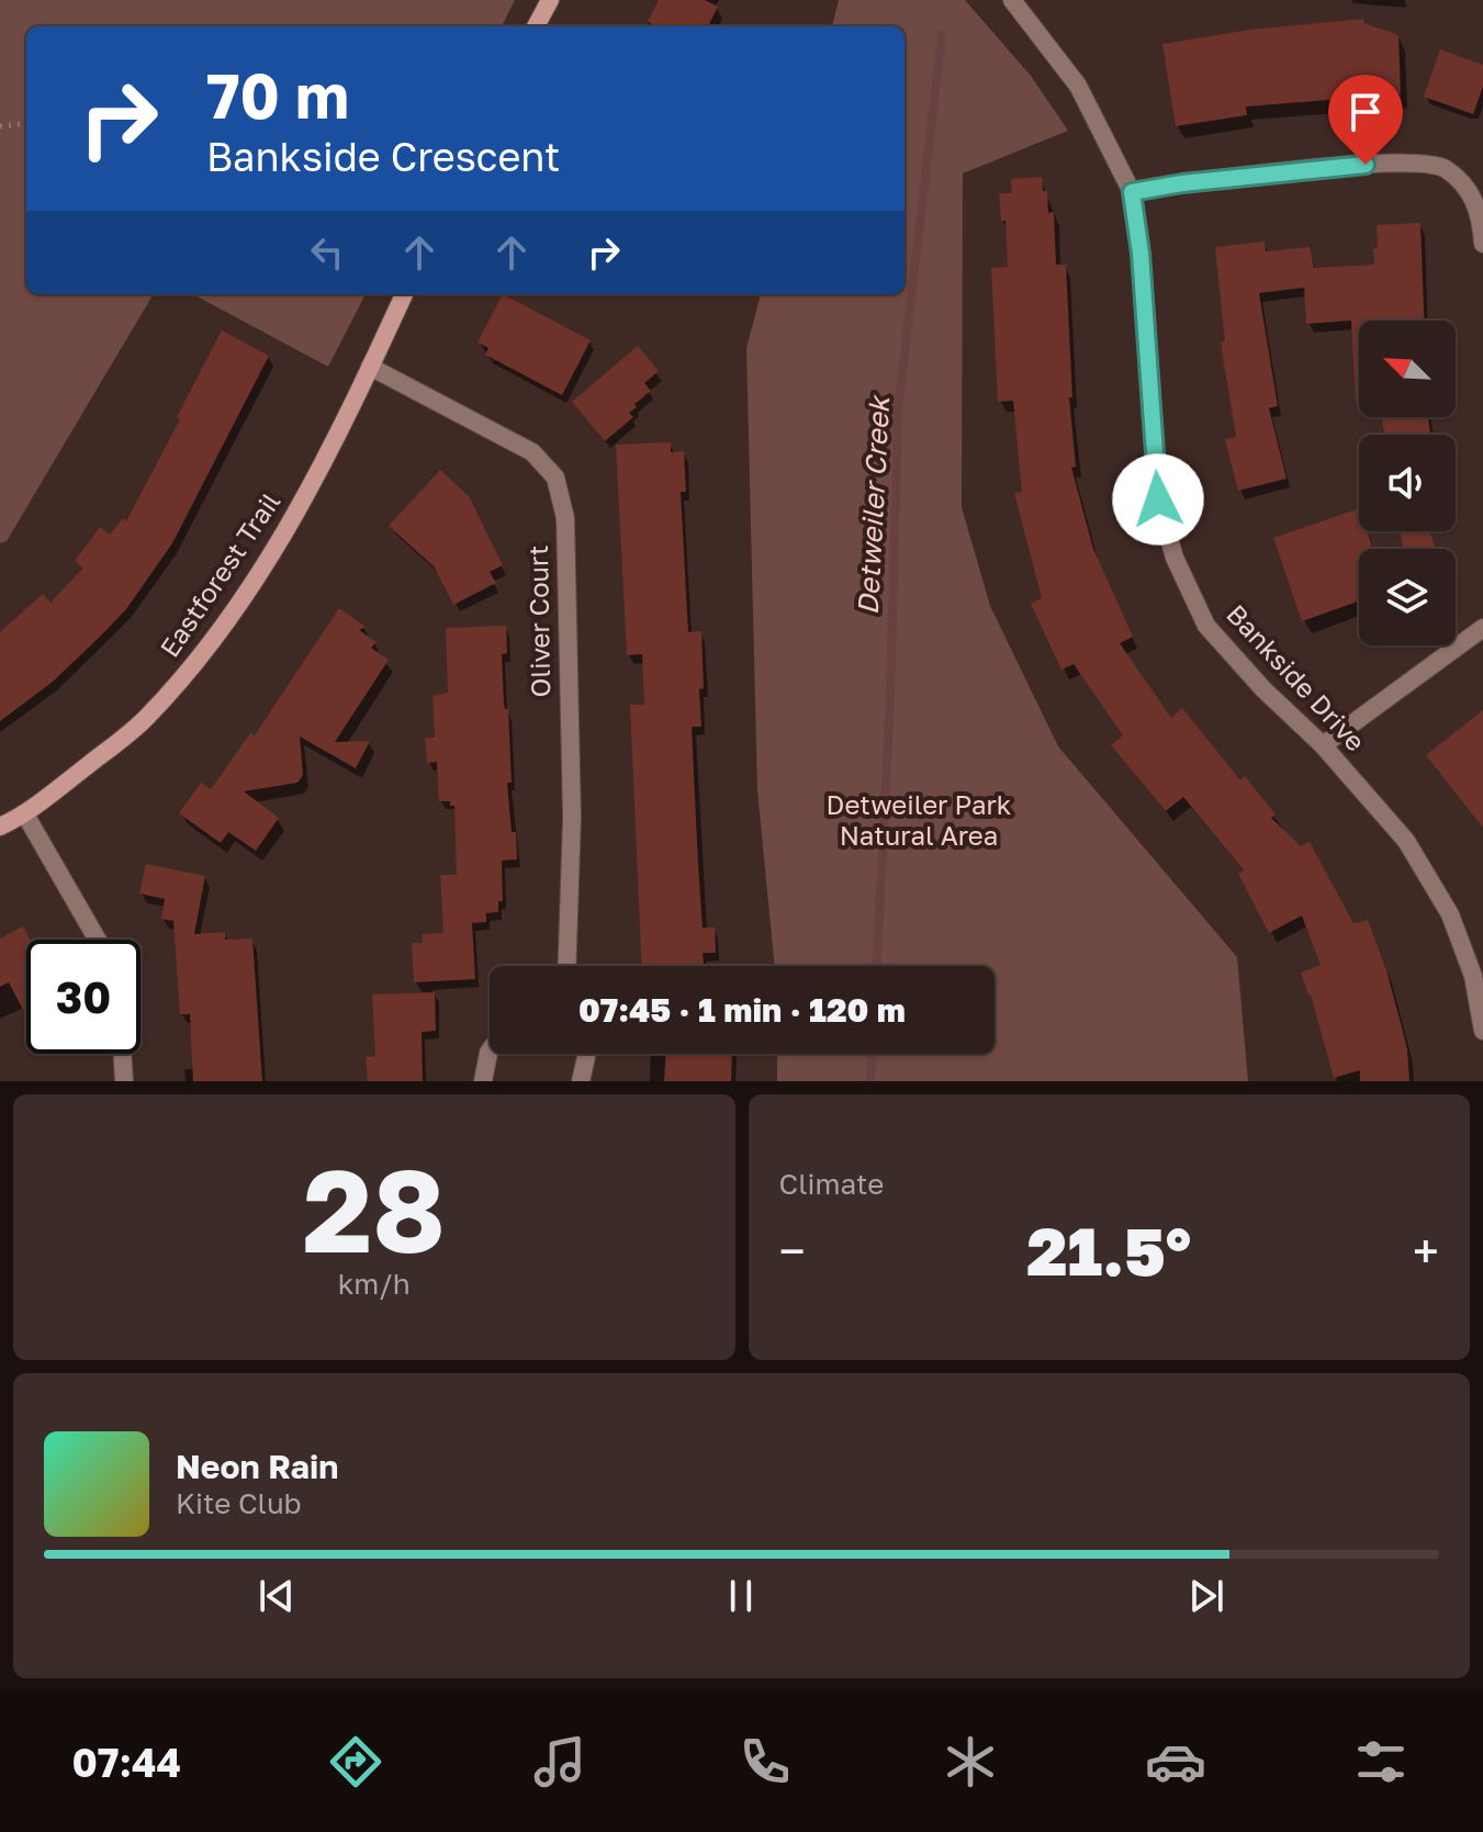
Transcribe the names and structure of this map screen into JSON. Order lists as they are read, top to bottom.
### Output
{
  "streets": {
    "street": ["Eastforest Trail", "Oliver Court", "Bankside Drive"]
  },
  "crossings": [
    ["Eastforest Trail", "Oliver Court"]
  ],
  "water": ["Detweiler Creek"],
  "parks": ["Detweiler Park Natural Area"],
  "north": "top left",
  "page": {
    "turn": ["70 m", "Bankside Crescent"],
    "limit": "30",
    "trip": "07:45 · 1 min · 120 m",
    "tile": [
      ["28", "km/h"],
      "Climate"
    ],
    "heat": ["−", "21.5°", "+"],
    "song": ["Neon Rain", "Kite Club"],
    "tabs": "07:44"
  }
}
